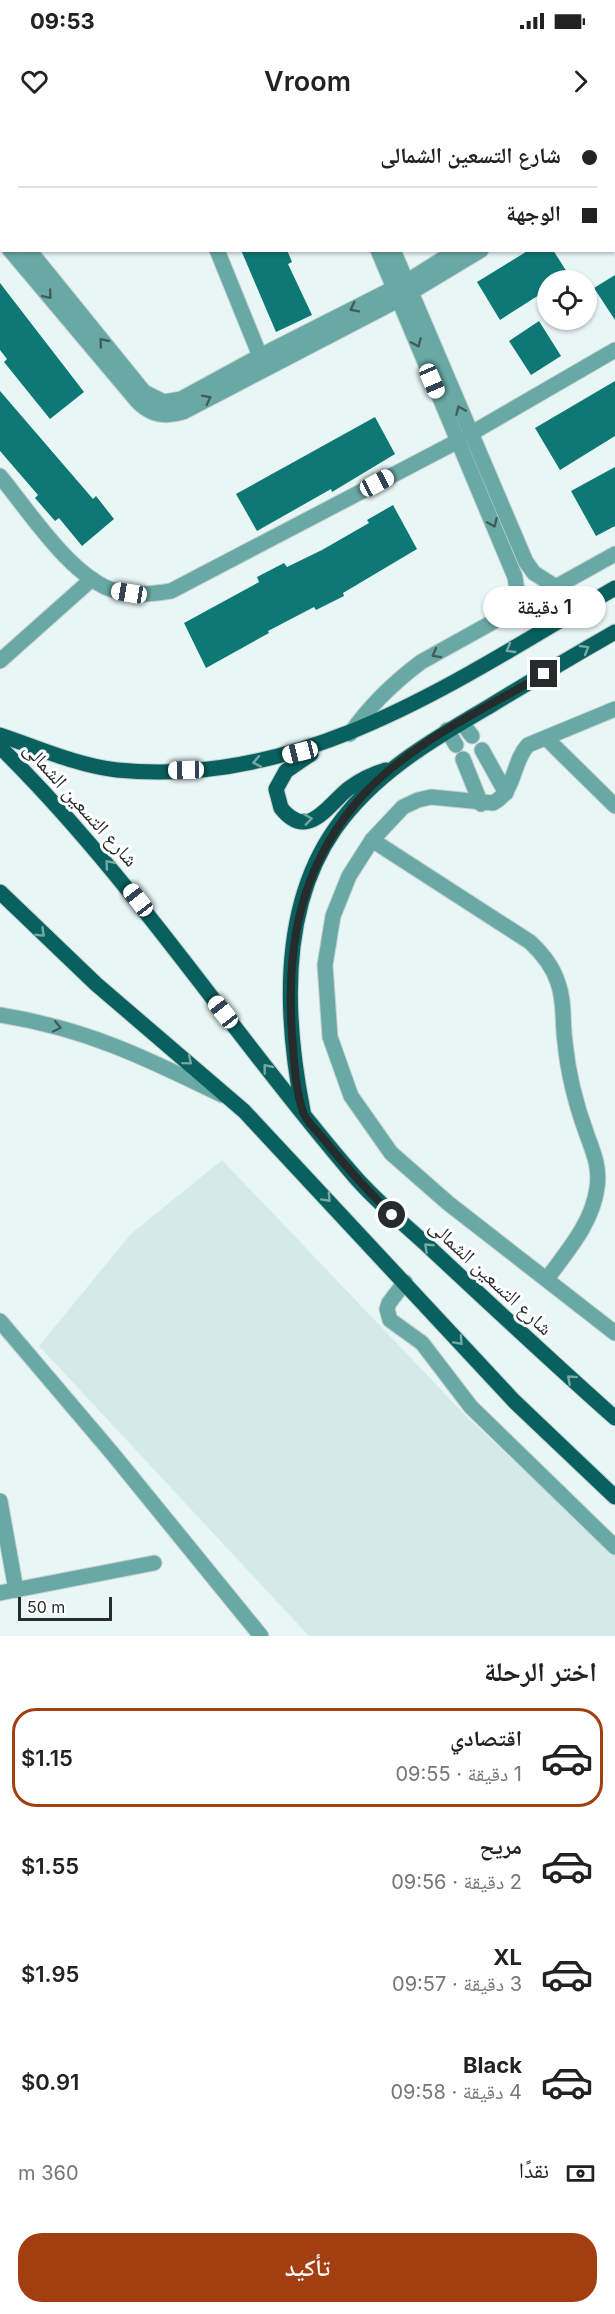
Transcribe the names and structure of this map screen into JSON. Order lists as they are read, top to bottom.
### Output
{
  "streets": {
    "main road": ["شارع التسعين الشمالى"]
  },
  "scale_bar": "50 m",
  "page": {
    "status": "09:53",
    "header": "Vroom",
    "banner": ["شارع التسعين الشمالى", "الوجهة"],
    "bubble": "1 دقيقة",
    "scale": "50 m",
    "heading": "اختر الرحلة",
    "list": [
      {
        "name": "اقتصادي",
        "note": "1 دقيقة · 09:55",
        "value": "$1.15"
      },
      {
        "name": "مريح",
        "note": "2 دقيقة · 09:56",
        "value": "$1.55"
      },
      {
        "name": "XL",
        "note": "3 دقيقة · 09:57",
        "value": "$1.95"
      },
      {
        "name": "Black",
        "note": "4 دقيقة · 09:58",
        "value": "$0.91"
      }
    ],
    "pay": ["نقدًا", "360 m"],
    "buttons": "تأكيد"
  }
}
